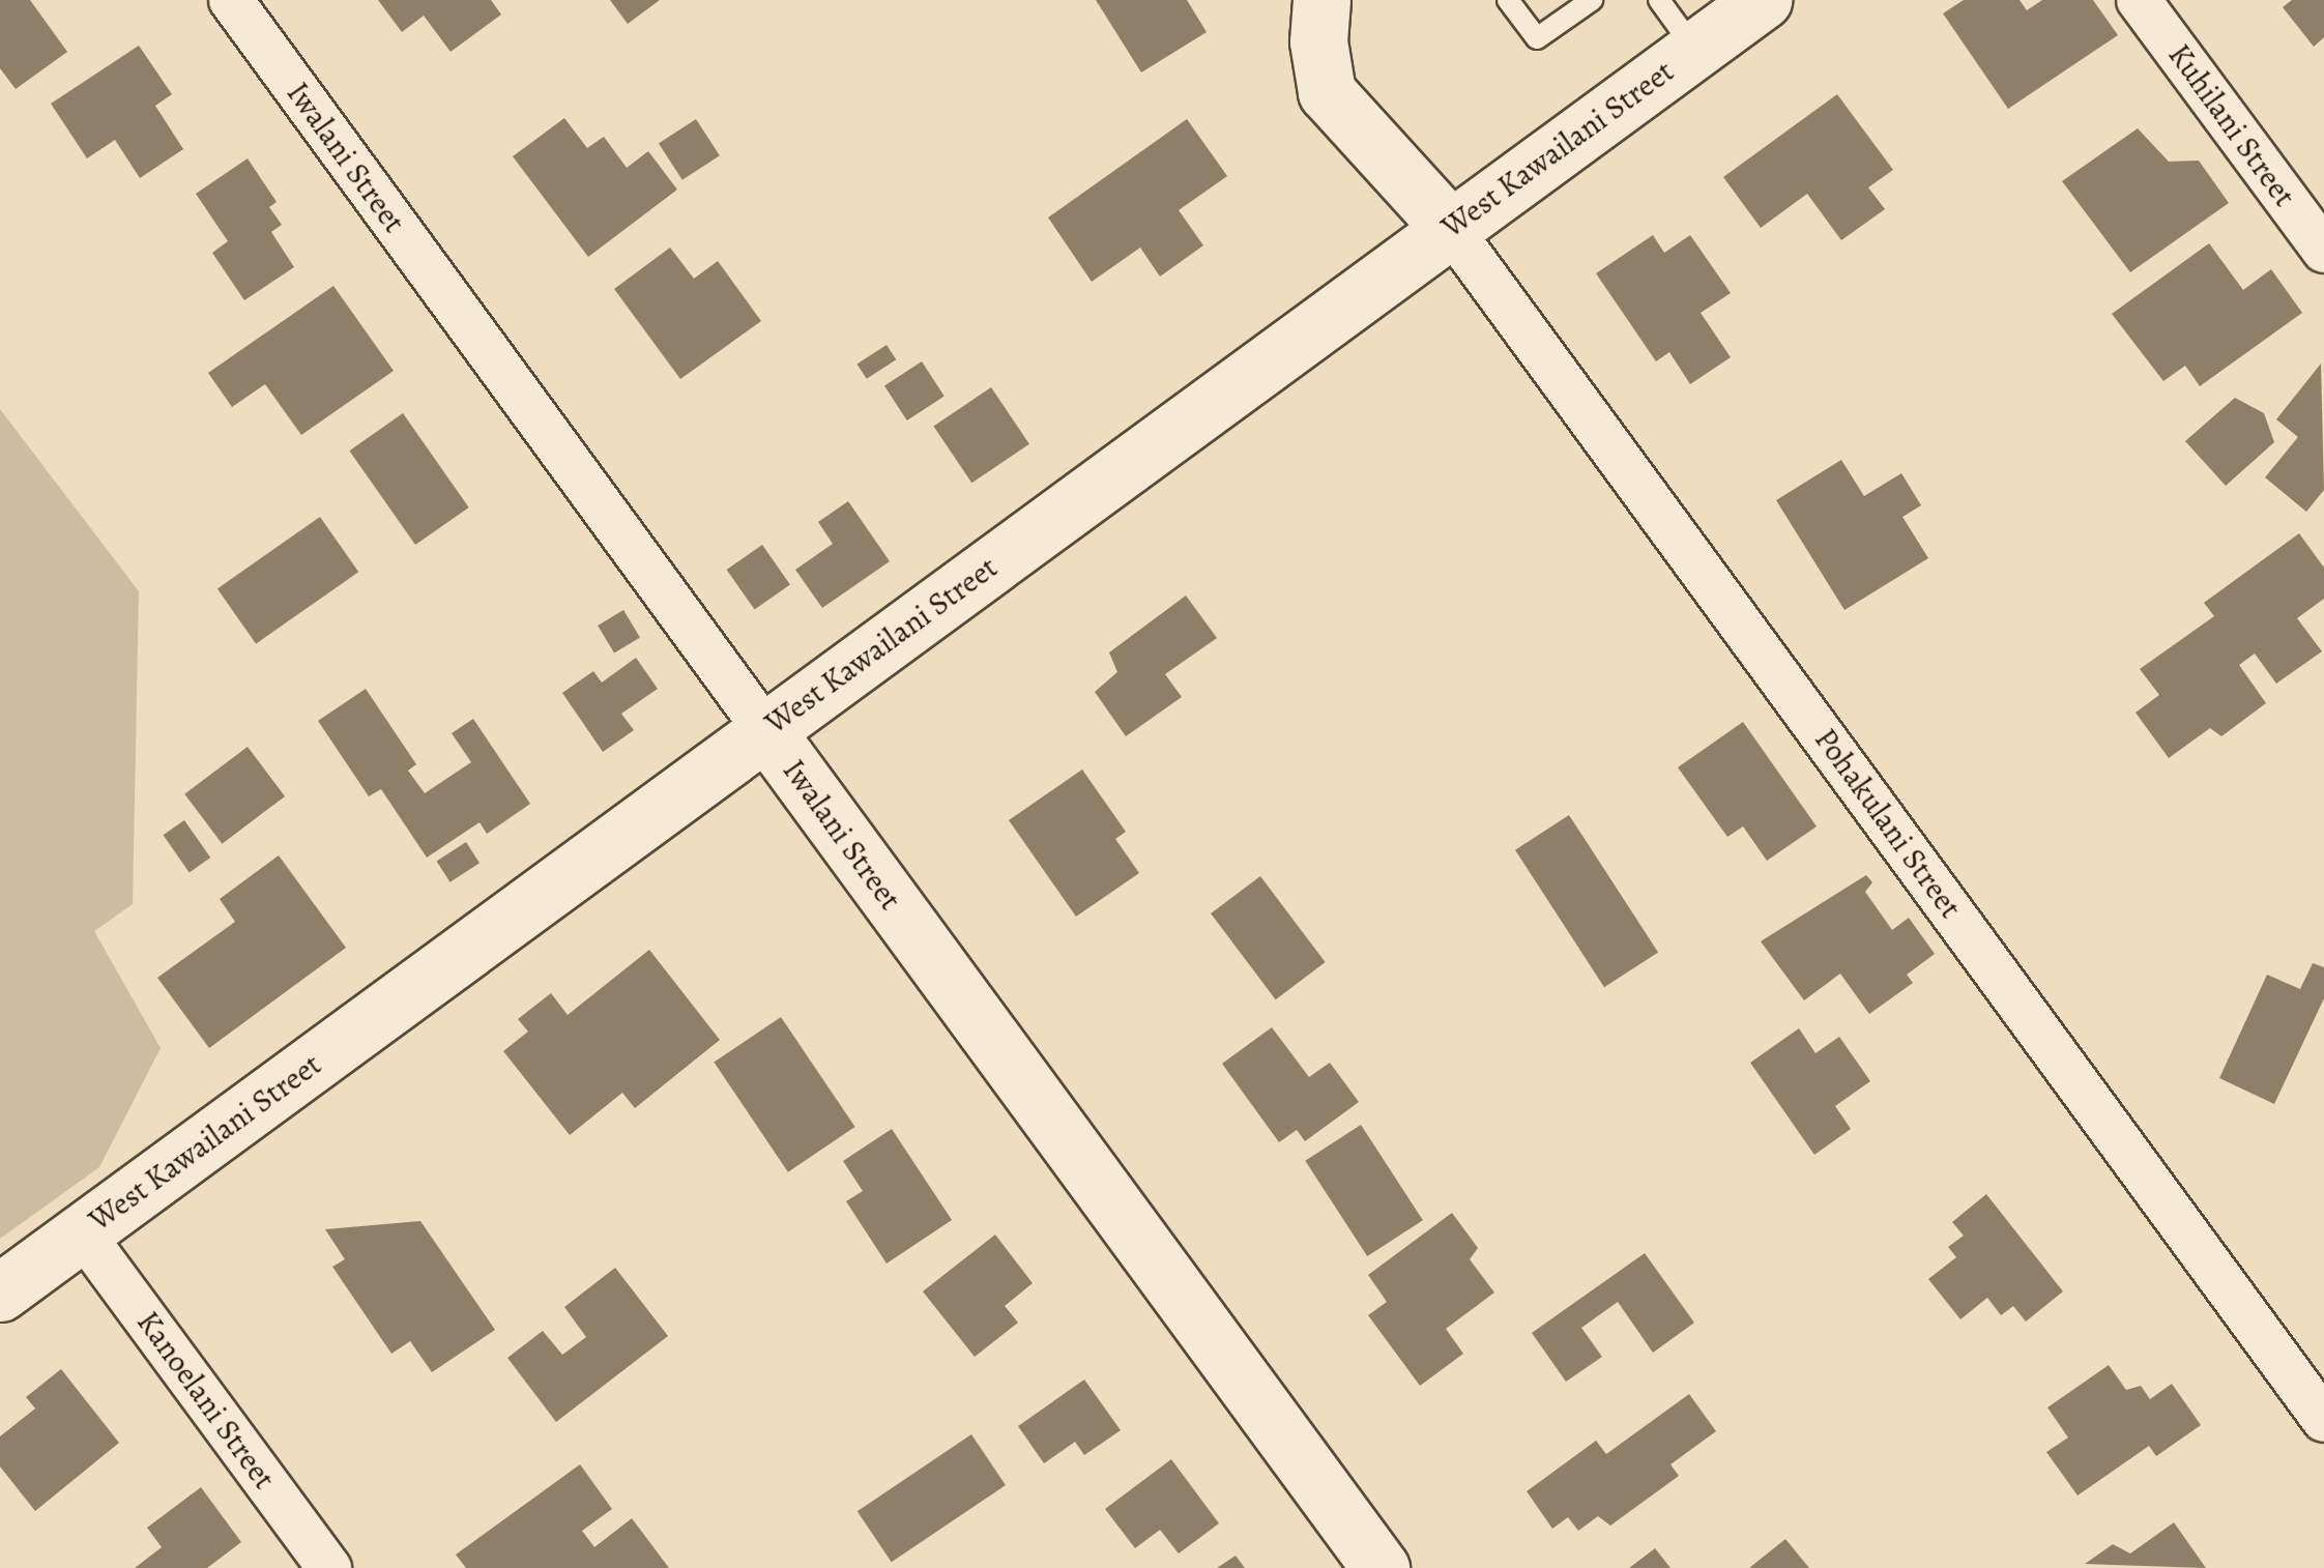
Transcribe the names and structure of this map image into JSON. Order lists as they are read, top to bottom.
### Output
{
  "streets": {
    "street": [
      "Kuhilani Street",
      "West Kawailani Street",
      "Iwalani Street",
      "Pohakulani Street",
      "Kanoelani Street"
    ]
  },
  "crossings": [
    ["West Kawailani Street", "Iwalani Street"],
    ["West Kawailani Street", "Pohakulani Street"],
    ["West Kawailani Street", "Kanoelani Street"]
  ]
}
